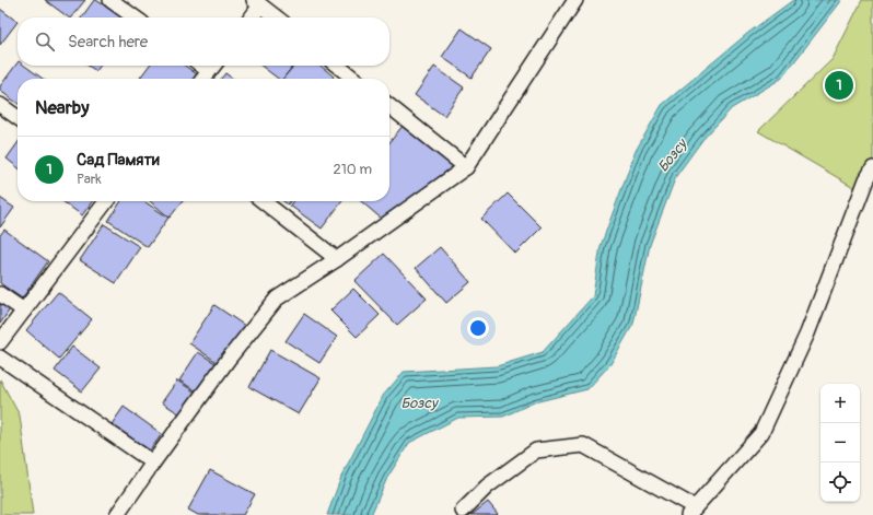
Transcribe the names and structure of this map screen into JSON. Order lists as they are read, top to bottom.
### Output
{
  "water": ["Бозсу"],
  "page": {
    "search": "Search here",
    "pins": "1",
    "heading": "Nearby",
    "list": [
      {
        "mark": "1",
        "name": "Сад Памяти",
        "note": "Park",
        "value": "210 m"
      }
    ],
    "map_buttons": ["+", "−"]
  }
}
